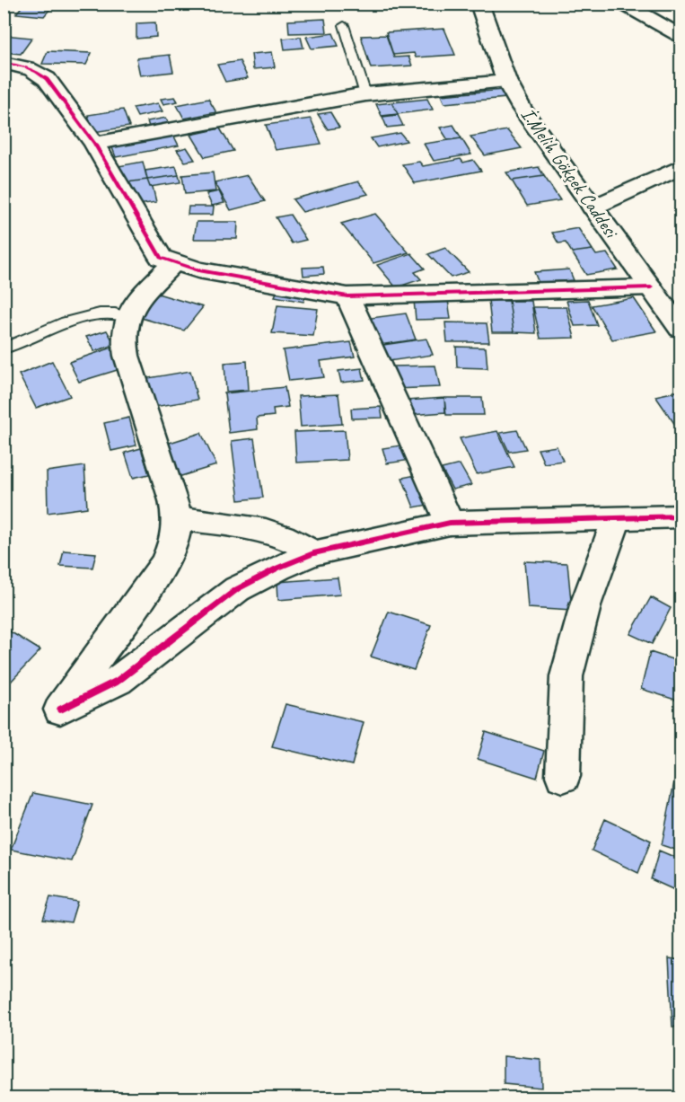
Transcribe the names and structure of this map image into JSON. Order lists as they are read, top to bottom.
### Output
{
  "streets": {
    "street": ["İ.Melih Gökçek Caddesi"]
  }
}
